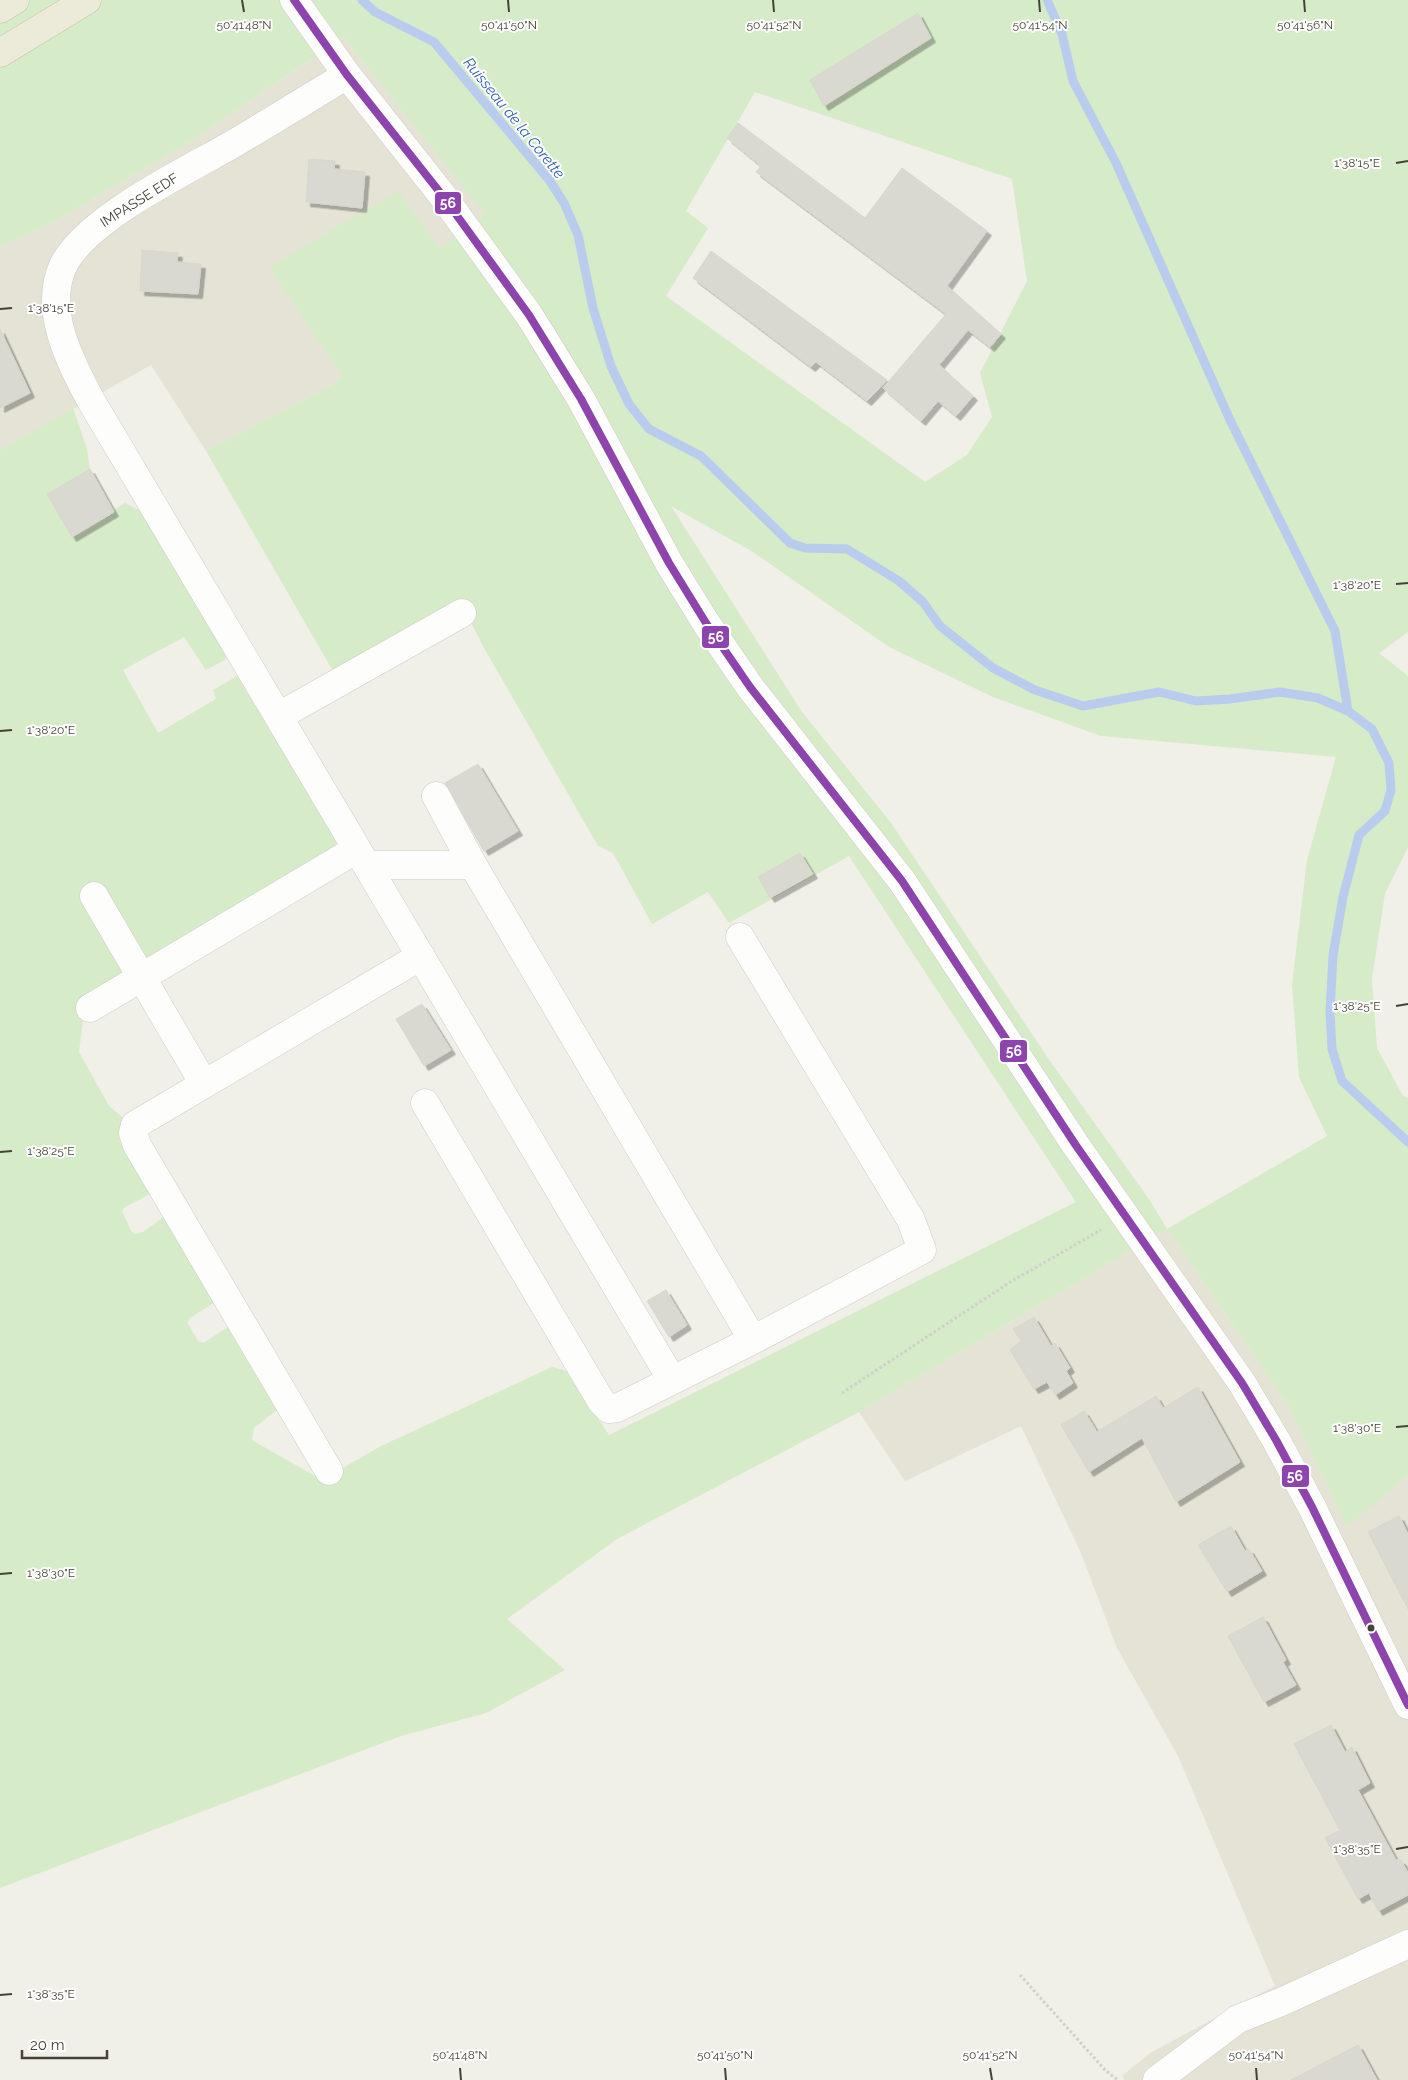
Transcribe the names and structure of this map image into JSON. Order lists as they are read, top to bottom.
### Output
{
  "streets": {
    "street": ["IMPASSE EDF"]
  },
  "water": ["Ruisseau de la Corette"],
  "lines": ["transit line 56"],
  "scale_bar": "20 m",
  "coordinates": [
    "50°41'48\"N",
    "50°41'50\"N",
    "50°41'52\"N",
    "50°41'54\"N",
    "50°41'56\"N",
    "1°38'15\"E",
    "1°38'20\"E",
    "1°38'25\"E",
    "1°38'30\"E",
    "1°38'35\"E"
  ]
}
